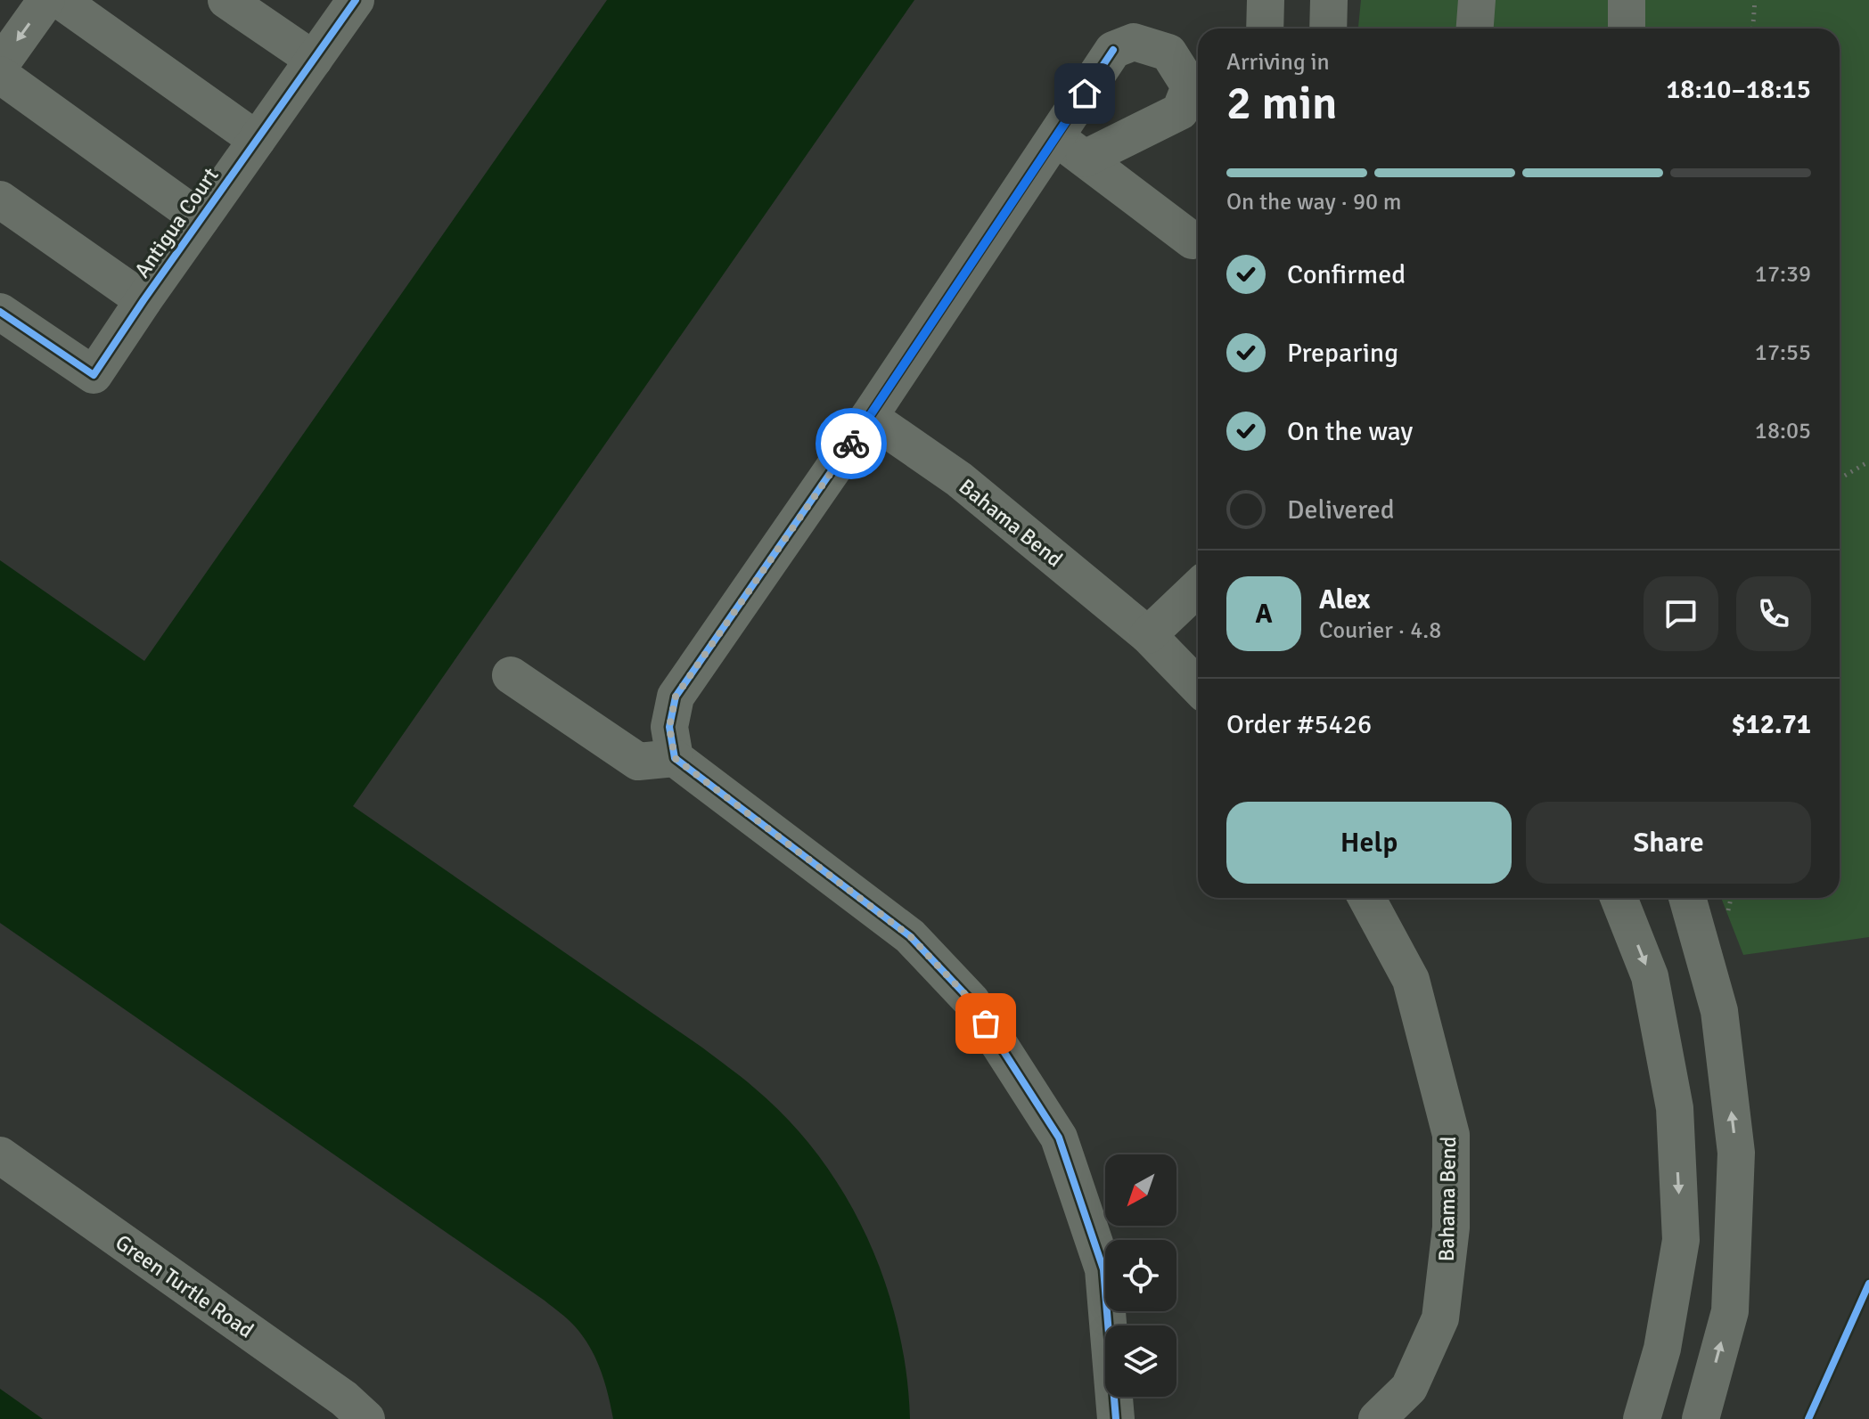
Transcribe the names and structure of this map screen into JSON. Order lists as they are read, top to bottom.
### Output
{
  "streets": {
    "street": ["Antigua Court", "Bahama Bend", "Green Turtle Road"]
  },
  "north": "bottom left",
  "page": {
    "heading": ["2 min", "Arriving in", "18:10–18:15"],
    "panel": [
      "Alex",
      "Courier · 4.8",
      "Order #5426",
      "$12.71"
    ],
    "bar": "On the way · 90 m",
    "list": [
      ["Confirmed", "17:39"],
      ["Preparing", "17:55"],
      ["On the way", "18:05"],
      "Delivered"
    ],
    "round": "A",
    "buttons": ["Help", "Share"]
  }
}
